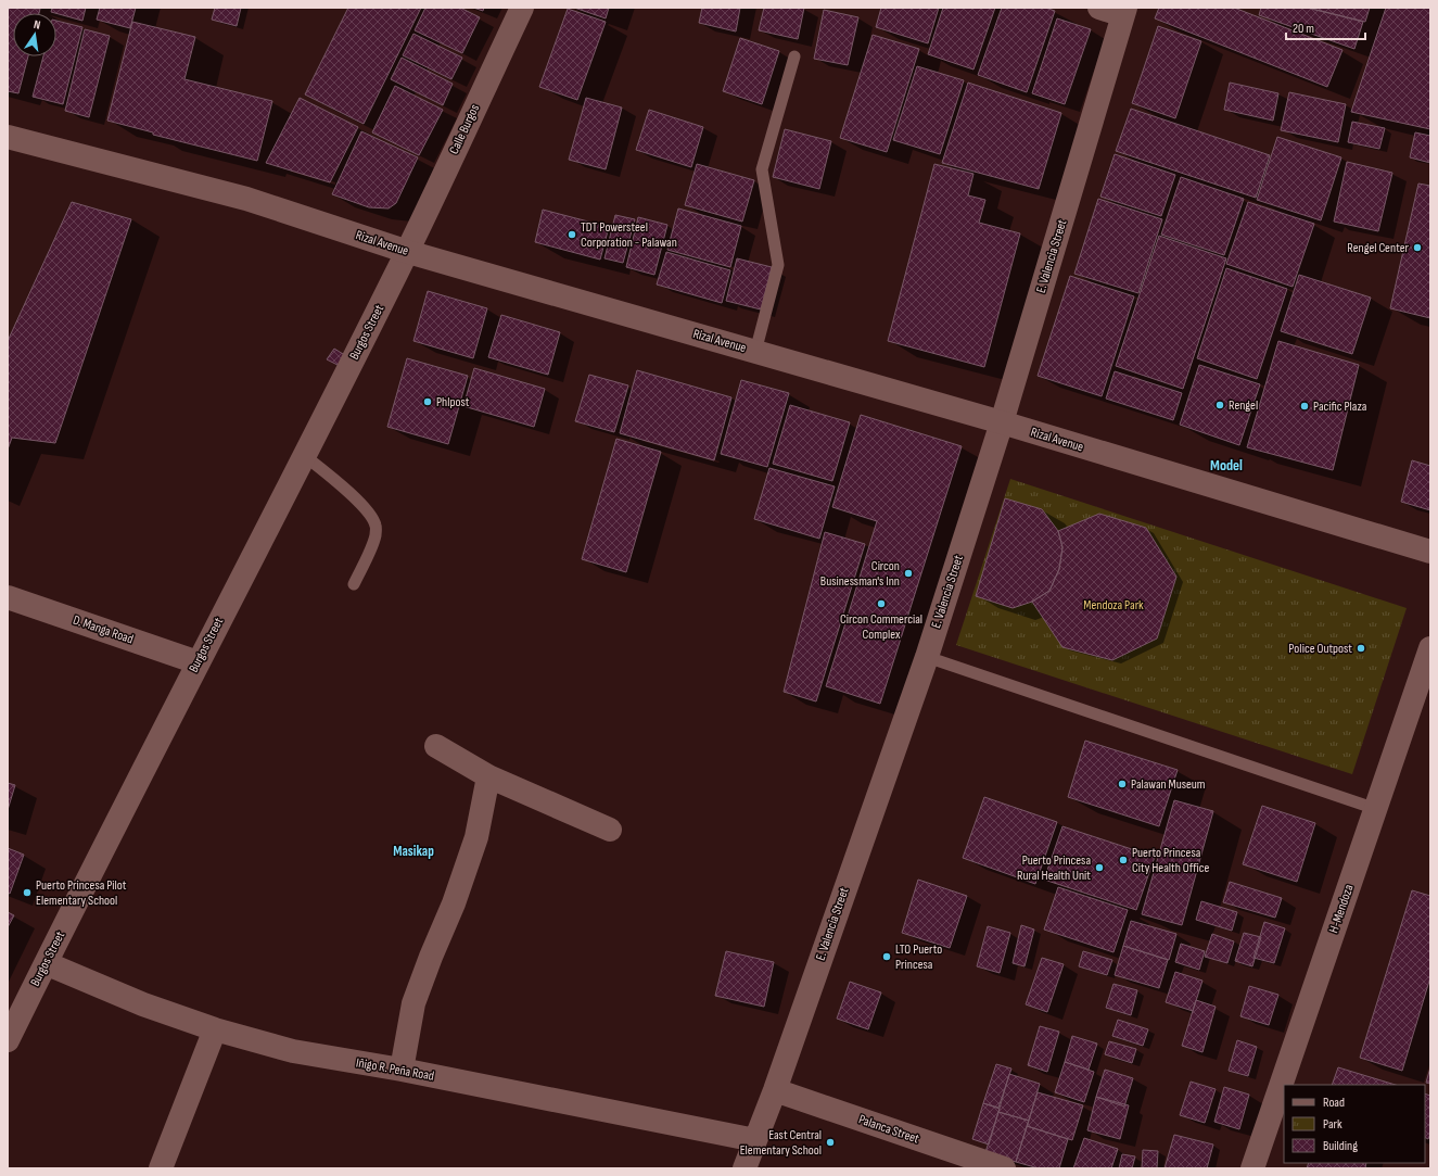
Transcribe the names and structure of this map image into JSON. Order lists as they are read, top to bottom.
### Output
{
  "streets": {
    "street": [
      "Calle Burgos",
      "Rizal Avenue",
      "E. Valencia Street",
      "Burgos Street",
      "D. Manga Road",
      "H-Mendoza",
      "Iñigo R. Peña Road",
      "Palanca Street"
    ]
  },
  "crossings": [
    ["Calle Burgos", "Rizal Avenue"],
    ["Calle Burgos", "Burgos Street"],
    ["Rizal Avenue", "E. Valencia Street"],
    ["Rizal Avenue", "Burgos Street"],
    ["E. Valencia Street", "Iñigo R. Peña Road"],
    ["E. Valencia Street", "Palanca Street"],
    ["Burgos Street", "D. Manga Road"],
    ["Burgos Street", "Iñigo R. Peña Road"]
  ],
  "districts": ["Model", "Masikap"],
  "parks": ["Mendoza Park"],
  "places": [
    "TDT Powersteel Corporation - Palawan",
    "Rengel Center",
    "Phlpost",
    "Rengel",
    "Pacific Plaza",
    "Circon Businessman's Inn",
    "Circon Commercial Complex",
    "Police Outpost",
    "Palawan Museum",
    "Puerto Princesa City Health Office",
    "Puerto Princesa Rural Health Unit",
    "Puerto Princesa Pilot Elementary School",
    "LTO Puerto Princesa",
    "East Central Elementary School"
  ],
  "legend": ["Road", "Park", "Building"],
  "scale_bar": "20 m",
  "north": "top"
}
